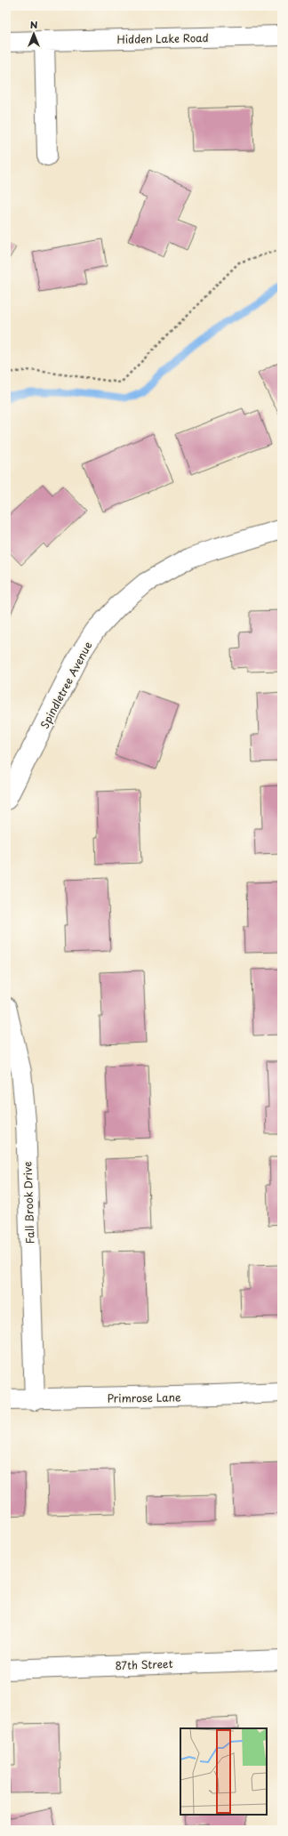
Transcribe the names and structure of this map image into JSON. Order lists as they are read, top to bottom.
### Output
{
  "streets": {
    "street": [
      "Hidden Lake Road",
      "Spindletree Avenue",
      "Fall Brook Drive",
      "Primrose Lane",
      "87th Street"
    ]
  },
  "crossings": [
    ["Fall Brook Drive", "Primrose Lane"]
  ],
  "north": "top"
}
